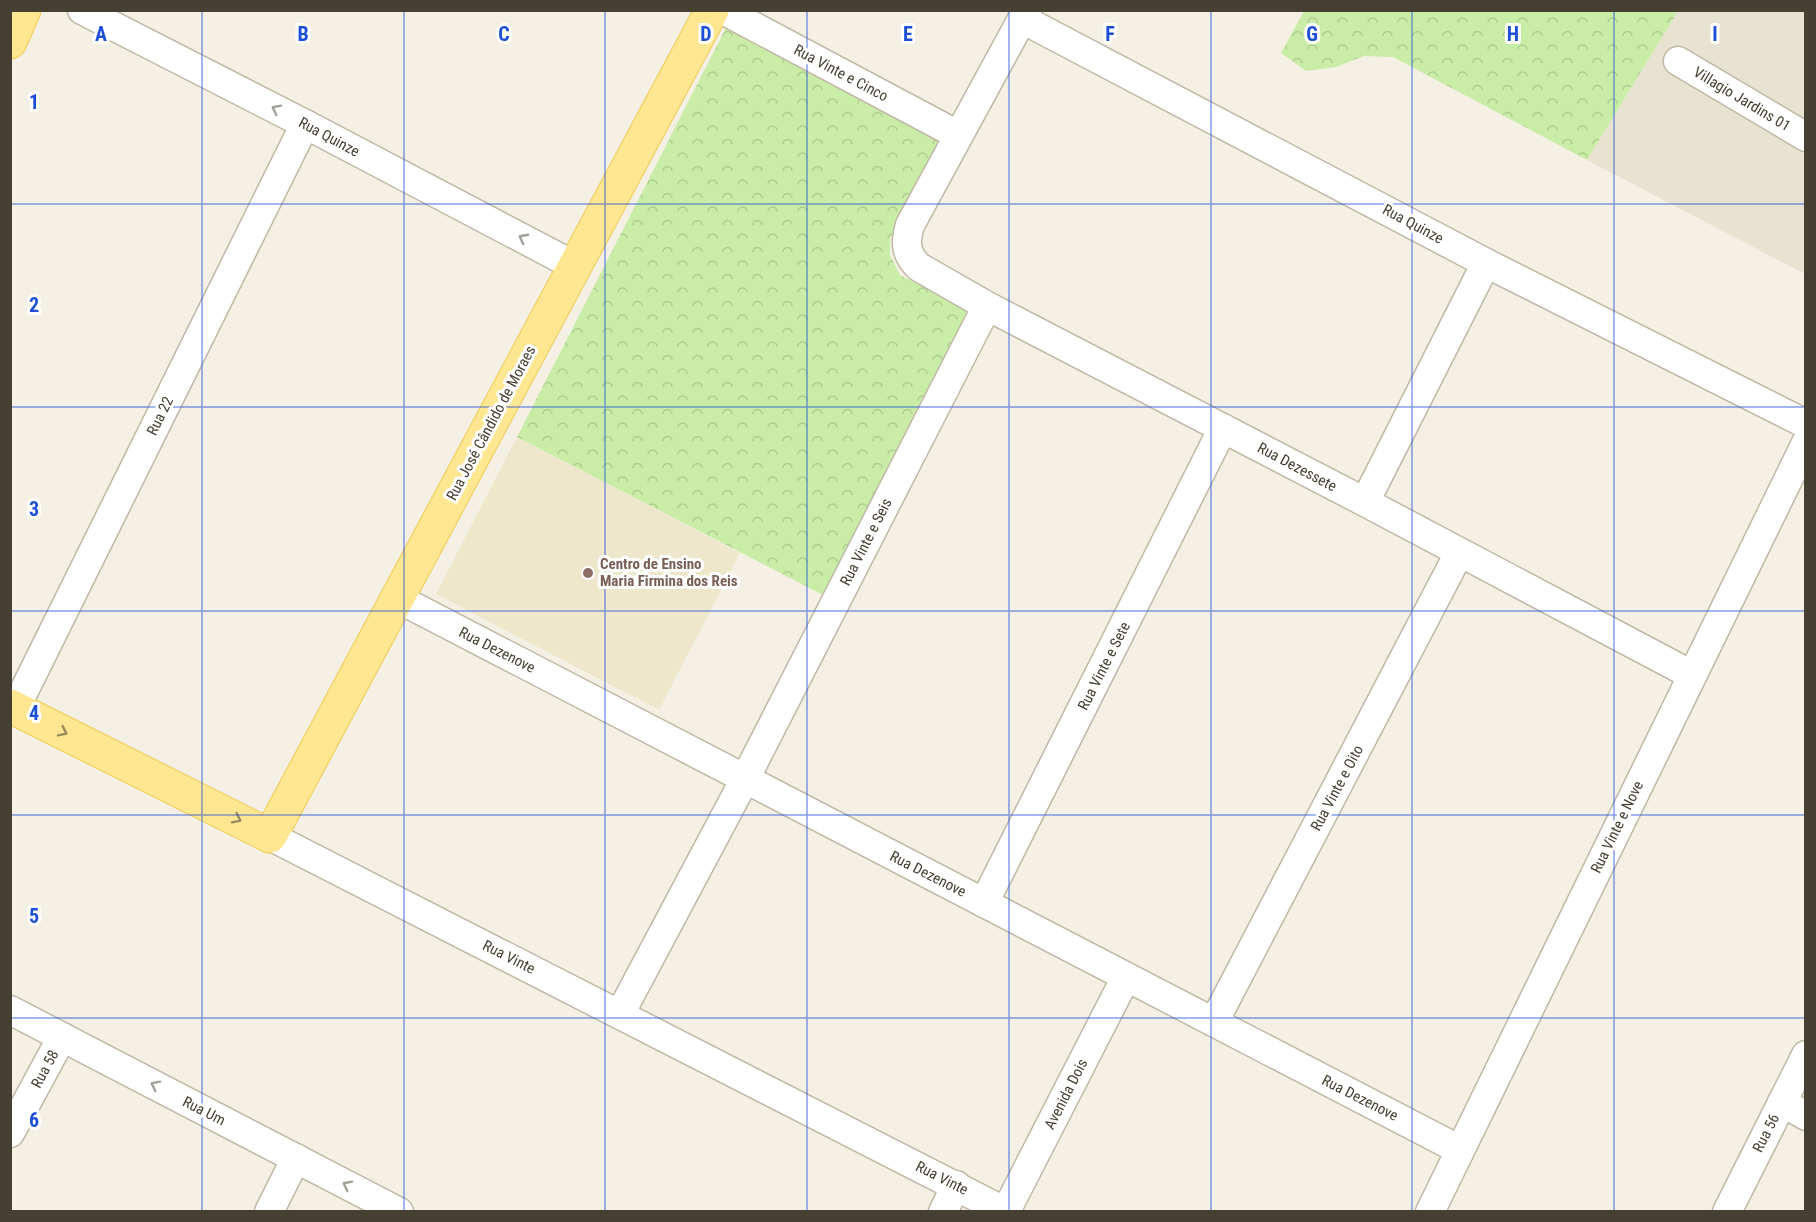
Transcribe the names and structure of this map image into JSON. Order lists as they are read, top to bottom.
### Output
{
  "streets": {
    "main road": ["Rua José Cândido de Moraes", "Rua Vinte"],
    "street": [
      "Rua Vinte e Cinco",
      "Villagio Jardins 01",
      "Rua Quinze",
      "Rua 22",
      "Rua Dezessete",
      "Rua Vinte e Seis",
      "Rua Dezenove",
      "Rua Vinte e Sete",
      "Rua Vinte e Oito",
      "Rua Vinte e Nove",
      "Rua 58",
      "Avenida Dois",
      "Rua Um",
      "Rua 56"
    ]
  },
  "crossings": [
    ["Rua Vinte e Cinco", "Rua José Cândido de Moraes"],
    ["Rua Vinte e Cinco", "Rua Dezessete"],
    ["Rua Quinze", "Rua 22"],
    ["Rua Quinze", "Rua José Cândido de Moraes"],
    ["Rua 22", "Rua Vinte"],
    ["Rua José Cândido de Moraes", "Rua Dezenove"],
    ["Rua José Cândido de Moraes", "Rua Vinte"],
    ["Rua Dezessete", "Rua Vinte e Seis"],
    ["Rua Dezessete", "Rua Vinte e Sete"],
    ["Rua Dezessete", "Rua Vinte e Oito"],
    ["Rua Dezessete", "Rua Vinte e Nove"],
    ["Rua Vinte e Seis", "Rua Dezenove"],
    ["Rua Vinte e Seis", "Rua Vinte"],
    ["Rua Dezenove", "Rua Vinte e Sete"],
    ["Rua Dezenove", "Rua Vinte e Oito"],
    ["Rua Dezenove", "Rua Vinte e Nove"],
    ["Rua Dezenove", "Avenida Dois"],
    ["Rua Vinte", "Avenida Dois"],
    ["Rua 58", "Rua Um"]
  ],
  "one_way": ["Rua Quinze", "Rua Um"],
  "places": ["Centro de Ensino Maria Firmina dos Reis"],
  "grid": {
    "columns": [
      "A",
      "B",
      "C",
      "D",
      "E",
      "F",
      "G",
      "H",
      "I"
    ],
    "rows": [
      "1",
      "2",
      "3",
      "4",
      "5",
      "6"
    ]
  }
}
